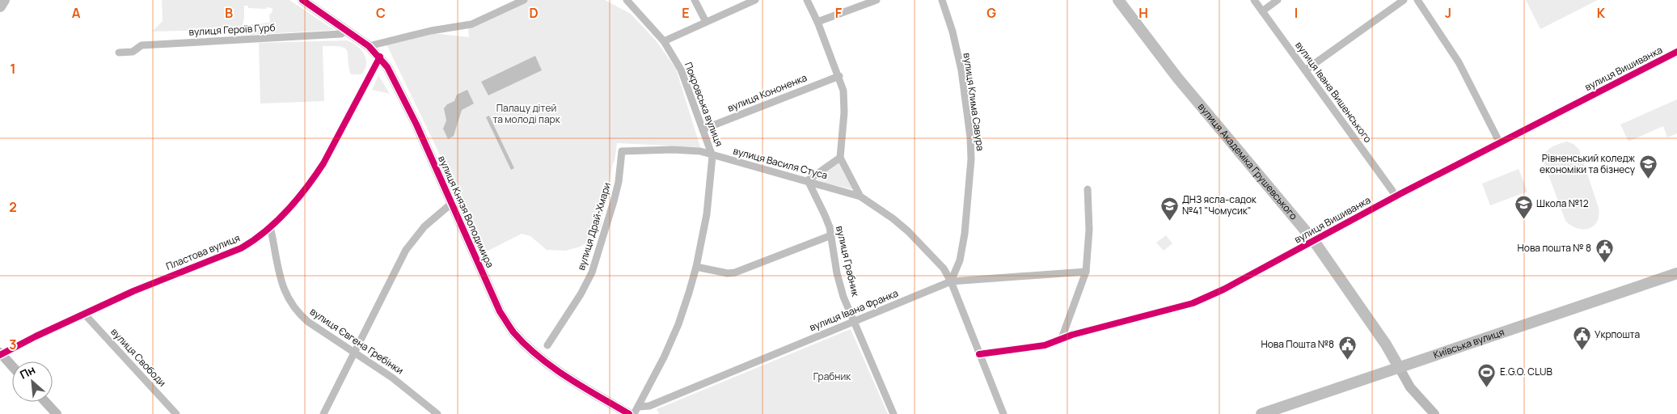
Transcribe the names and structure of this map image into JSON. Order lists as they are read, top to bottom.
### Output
{
  "streets": {
    "main road": ["вулиця Академіка Грушевського", "Київська вулиця"],
    "street": [
      "вулиця Героїв Гурб",
      "вулиця Вишиванка",
      "вулиця Івана Вишенського",
      "вулиця Кононенка",
      "вулиця Клима Савура",
      "Покровська вулиця",
      "вулиця Василя Стуса",
      "вулиця Князя Володимира",
      "вулиця Драй-Хмари",
      "Пластова вулиця",
      "вулиця Грабник",
      "вулиця Івана Франка",
      "вулиця Євгена Гребінки",
      "вулиця Свободи"
    ]
  },
  "crossings": [
    ["вулиця Героїв Гурб", "вулиця Князя Володимира"],
    ["вулиця Вишиванка", "вулиця Івана Вишенського"],
    ["вулиця Вишиванка", "вулиця Академіка Грушевського"],
    ["вулиця Кононенка", "Покровська вулиця"],
    ["вулиця Клима Савура", "вулиця Івана Франка"],
    ["Покровська вулиця", "вулиця Василя Стуса"],
    ["Покровська вулиця", "вулиця Івана Франка"],
    ["вулиця Академіка Грушевського", "Київська вулиця"],
    ["вулиця Василя Стуса", "вулиця Драй-Хмари"],
    ["вулиця Василя Стуса", "вулиця Грабник"],
    ["вулиця Князя Володимира", "Пластова вулиця"],
    ["Пластова вулиця", "вулиця Євгена Гребінки"],
    ["Пластова вулиця", "вулиця Свободи"],
    ["вулиця Грабник", "вулиця Івана Франка"]
  ],
  "parks": ["Палацу дітей та молоді парк", "Грабник"],
  "places": {
    "school or university": ["Рівненський коледж економіки та бізнесу", "Школа №12", "ДНЗ ясла-садок №41 \"Чомусик\""],
    "public building": ["Нова пошта № 8", "Укрпошта", "Нова Пошта №8"],
    "sports": ["E.G.O. CLUB"]
  },
  "north": "top left",
  "grid": {
    "columns": [
      "A",
      "B",
      "C",
      "D",
      "E",
      "F",
      "G",
      "H",
      "I",
      "J",
      "K"
    ],
    "rows": ["1", "2", "3"]
  }
}
